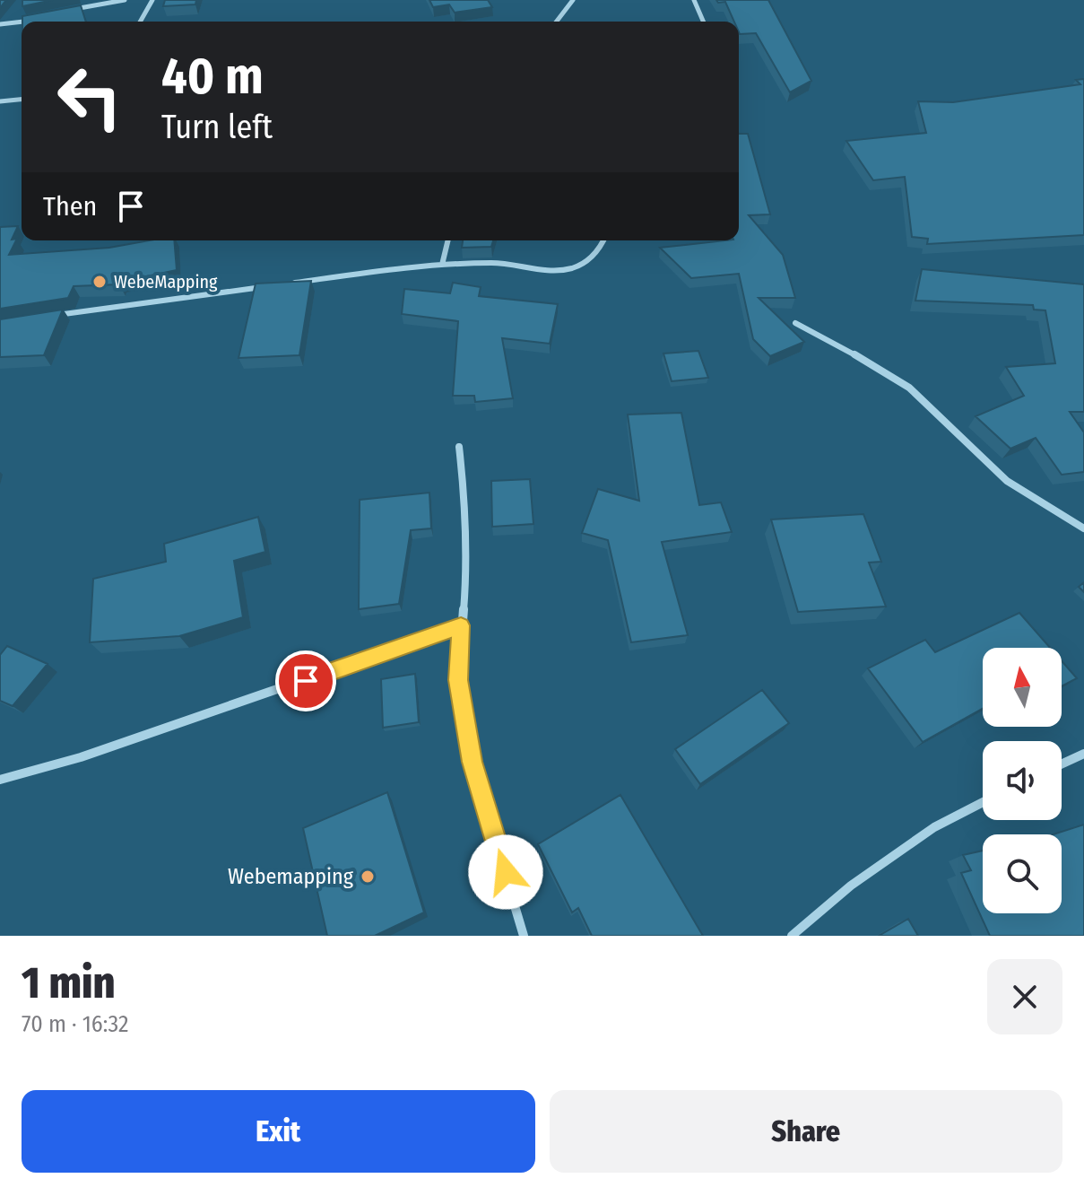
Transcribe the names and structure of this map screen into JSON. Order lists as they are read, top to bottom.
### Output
{
  "places": ["WebeMapping", "Webemapping"],
  "north": "top",
  "page": {
    "turn": ["40 m", "Turn left"],
    "then": "Then",
    "heading": ["1 min", "70 m · 16:32"],
    "buttons": ["Exit", "Share"]
  }
}
